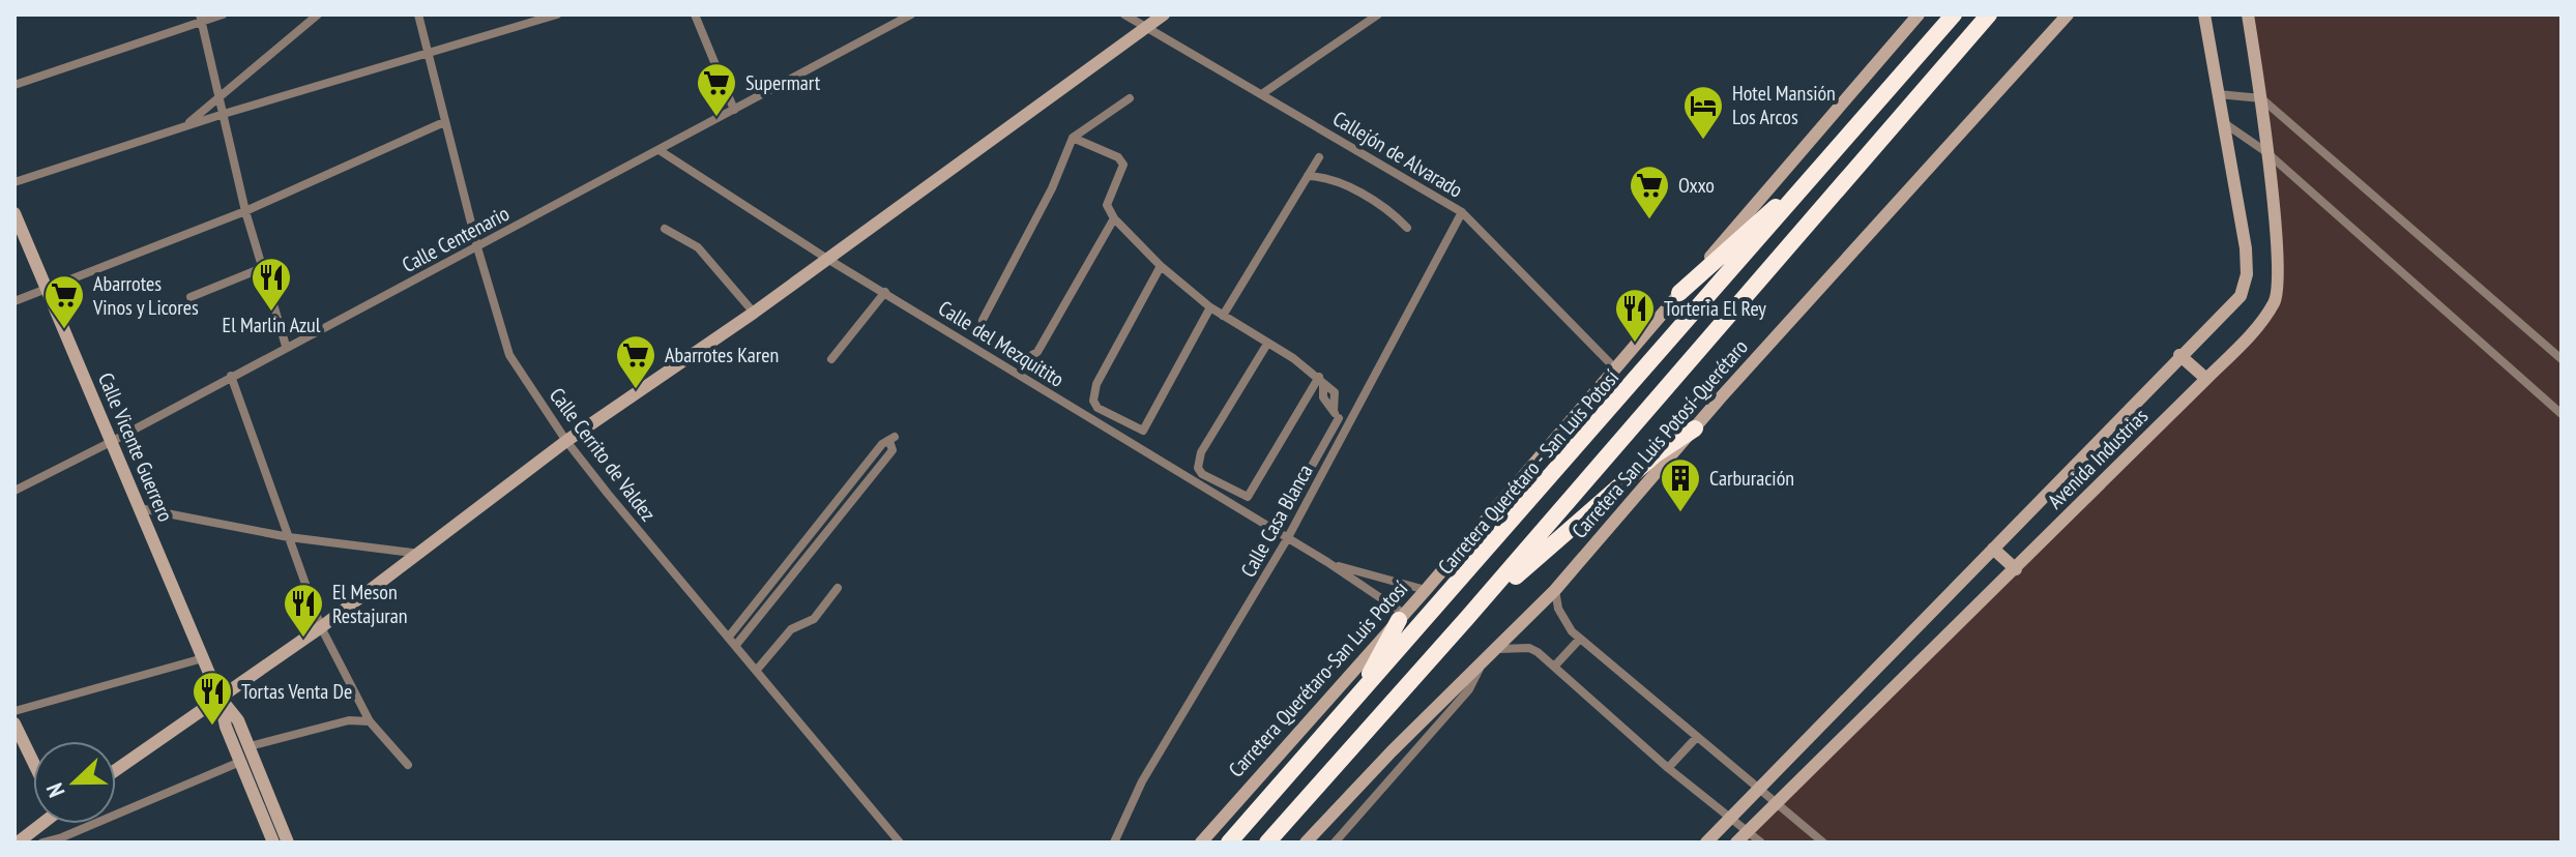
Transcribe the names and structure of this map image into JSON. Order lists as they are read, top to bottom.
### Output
{
  "streets": {
    "highway": ["Carretera Querétaro - San Luis Potosí"],
    "main road": [
      "Carretera San Luis Potosí-Querétaro",
      "Calle Vicente Guerrero",
      "Avenida Industrias",
      "Carretera Querétaro-San Luis Potosí"
    ],
    "street": [
      "Callejón de Alvarado",
      "Calle Centenario",
      "Calle del Mezquitito",
      "Calle Cerrito de Valdez",
      "Calle Casa Blanca"
    ]
  },
  "crossings": [
    ["Callejón de Alvarado", "Calle Casa Blanca"],
    ["Callejón de Alvarado", "Carretera Querétaro-San Luis Potosí"],
    ["Calle Centenario", "Calle del Mezquitito"],
    ["Calle Centenario", "Calle Vicente Guerrero"],
    ["Calle Centenario", "Calle Cerrito de Valdez"],
    ["Calle del Mezquitito", "Calle Casa Blanca"],
    ["Calle del Mezquitito", "Carretera Querétaro-San Luis Potosí"]
  ],
  "places": {
    "supermarket": [
      "Supermart",
      "Oxxo",
      "Abarrotes Vinos y Licores",
      "Abarrotes Karen"
    ],
    "hotel": ["Hotel Mansión Los Arcos"],
    "restaurant": [
      "El Marlin Azul",
      "Torteria El Rey",
      "El Meson Restajuran",
      "Tortas Venta De"
    ],
    "building": ["Carburación"]
  },
  "north": "left"
}
